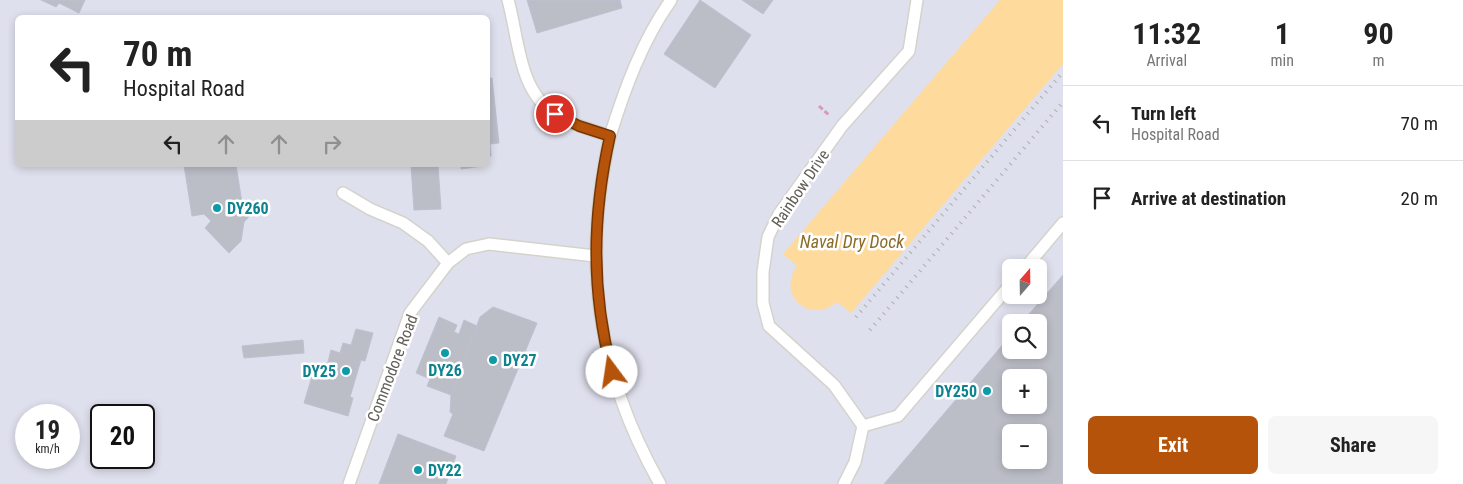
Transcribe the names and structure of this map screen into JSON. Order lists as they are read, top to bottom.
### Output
{
  "streets": {
    "lane": ["Rainbow Drive", "Commodore Road"]
  },
  "water": ["Naval Dry Dock"],
  "places": [
    "DY260",
    "DY26",
    "DY27",
    "DY25",
    "DY250",
    "DY22"
  ],
  "north": "top",
  "page": {
    "eta": [
      "11:32",
      "Arrival",
      "1",
      "min",
      "90",
      "m"
    ],
    "turn": ["70 m", "Hospital Road"],
    "list": [
      {
        "name": "Turn left",
        "note": "Hospital Road",
        "value": "70 m"
      },
      {
        "name": "Arrive at destination",
        "value": "20 m"
      }
    ],
    "map_buttons": ["+", "−"],
    "speed": "19 km/h",
    "limit": "20",
    "buttons": ["Exit", "Share"]
  }
}
